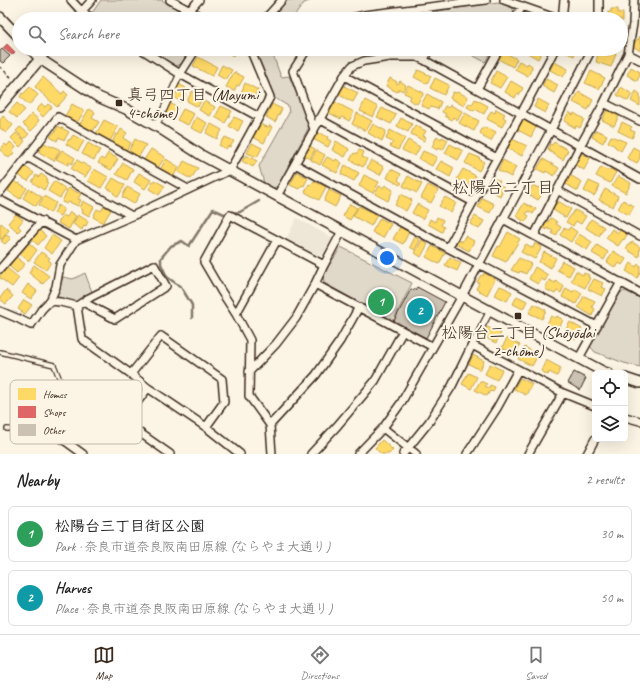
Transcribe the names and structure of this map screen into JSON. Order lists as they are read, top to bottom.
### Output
{
  "districts": ["松陽台二丁目"],
  "places": {
    "transit": ["真弓四丁目 (Mayumi 4-chōme)", "松陽台二丁目 (Shōyōdai 2-chōme)"]
  },
  "legend": ["Homes", "Shops", "Other"],
  "page": {
    "search": "Search here",
    "pins": ["1", "2"],
    "heading": ["Nearby", "2 results"],
    "list": [
      {
        "mark": "1",
        "name": "松陽台三丁目街区公園",
        "note": "Park · 奈良市道奈良阪南田原線 (ならやま大通り)",
        "value": "30 m"
      },
      {
        "mark": "2",
        "name": "Harves",
        "note": "Place · 奈良市道奈良阪南田原線 (ならやま大通り)",
        "value": "50 m"
      }
    ],
    "nav": ["Map", "Directions", "Saved"]
  }
}
